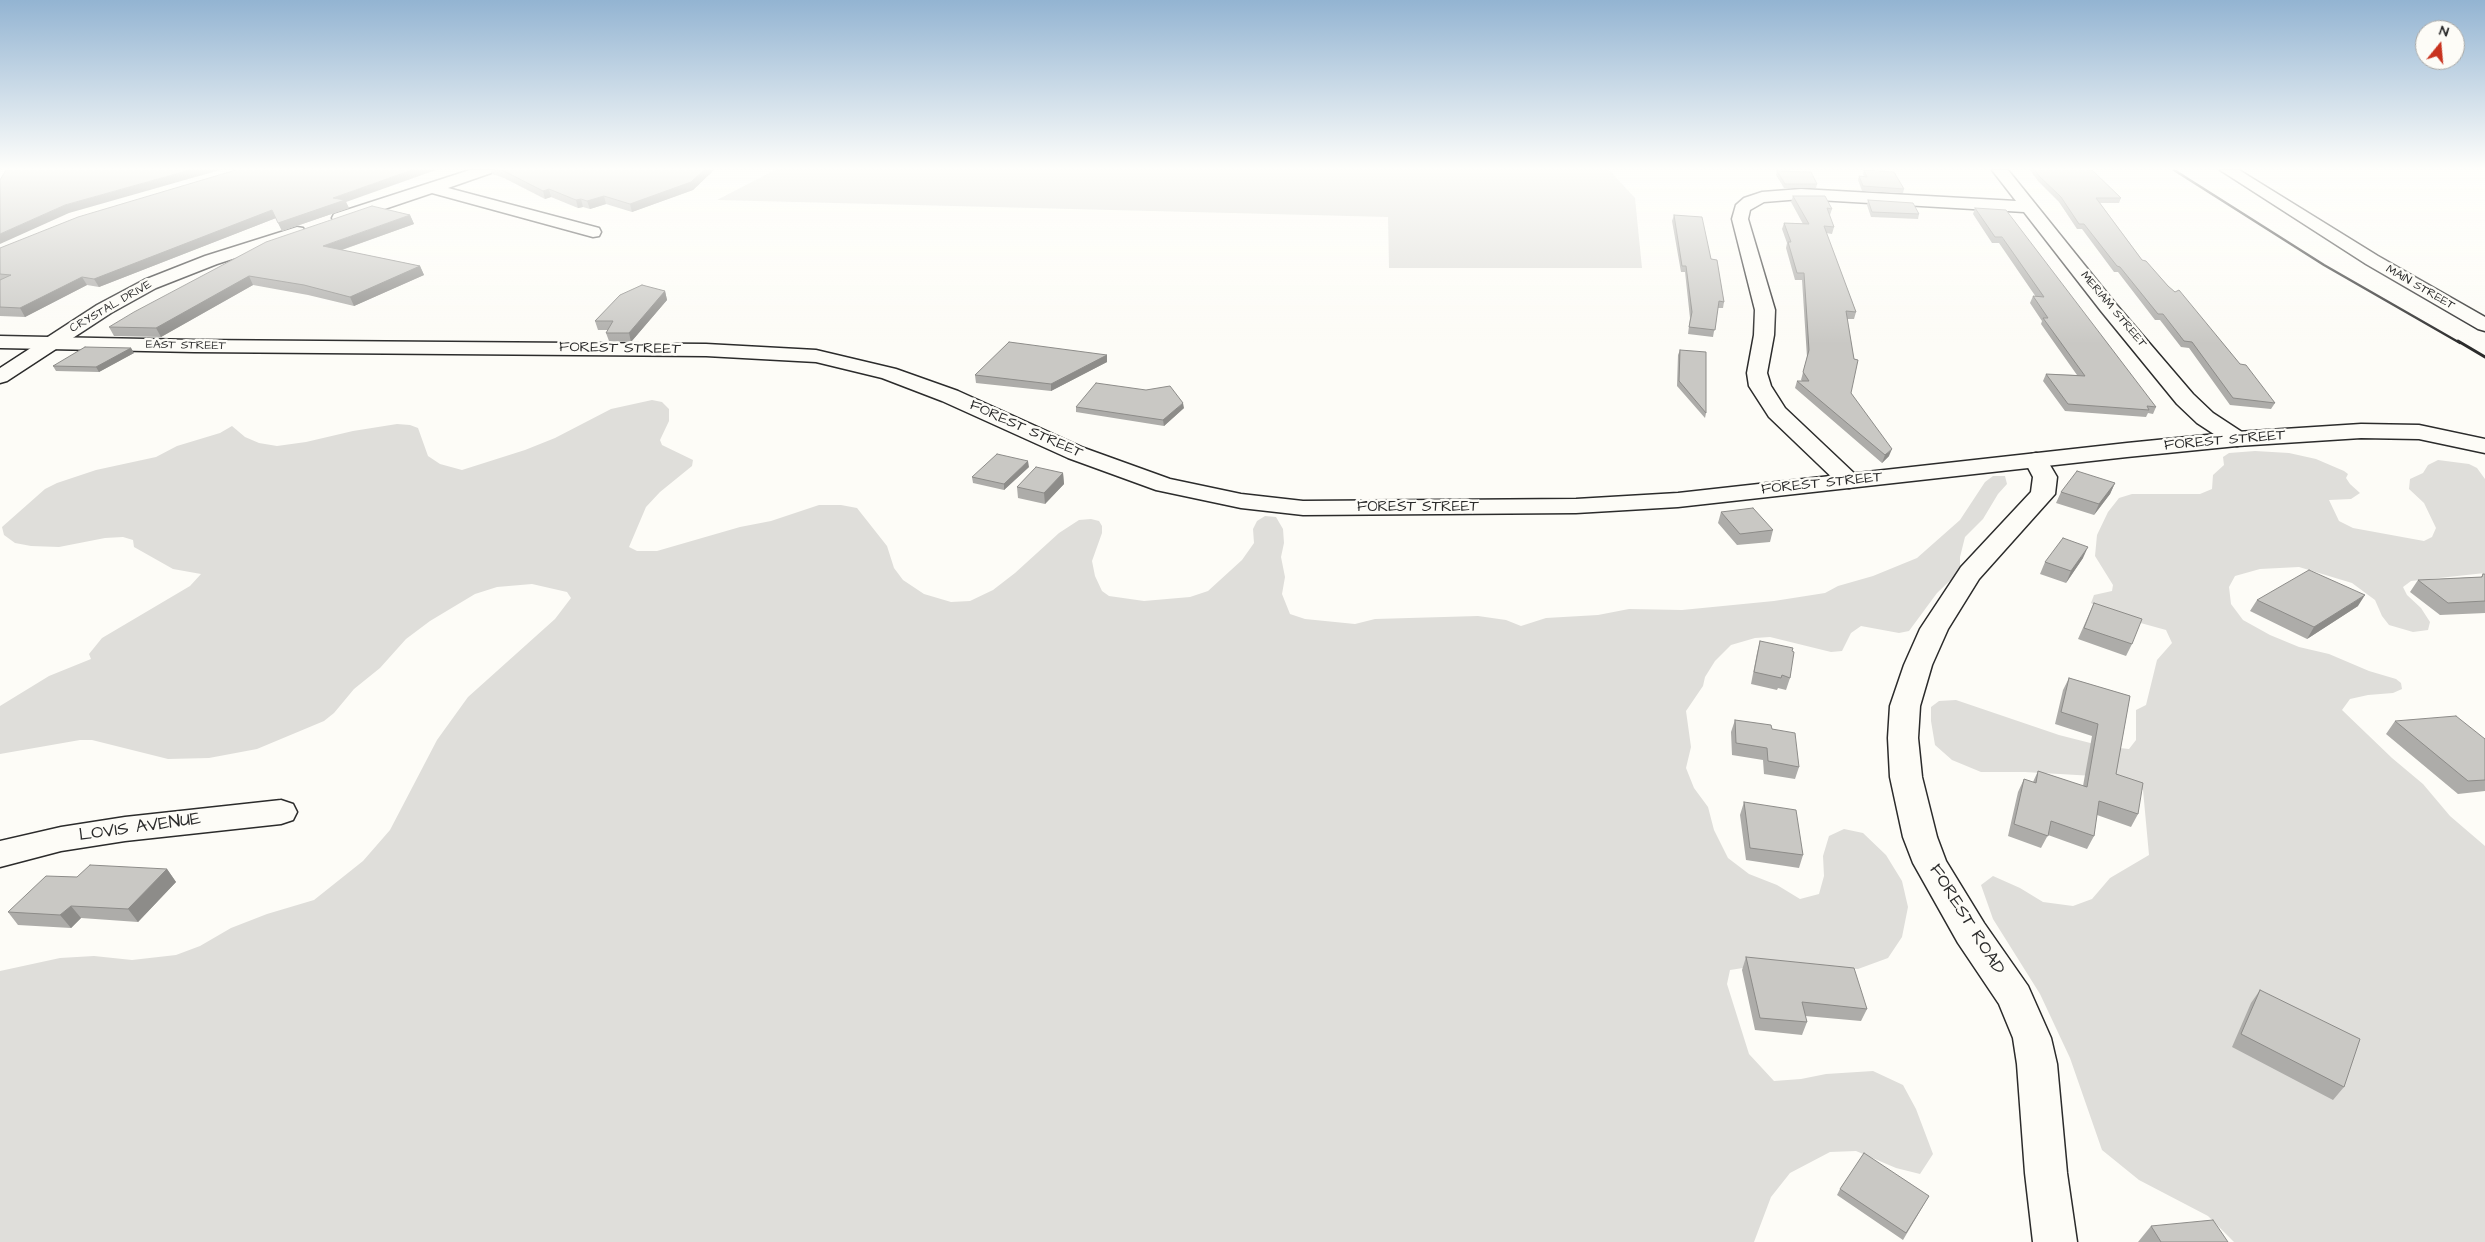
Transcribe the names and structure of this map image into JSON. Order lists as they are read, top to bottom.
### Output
{
  "streets": {
    "street": [
      "MAIN STREET",
      "CRYSTAL DRIVE",
      "MERIAM STREET",
      "EAST STREET",
      "FOREST STREET",
      "LOVIS AVENUE",
      "FOREST ROAD"
    ]
  },
  "crossings": [
    ["CRYSTAL DRIVE", "EAST STREET"],
    ["MERIAM STREET", "FOREST STREET"],
    ["EAST STREET", "FOREST STREET"],
    ["FOREST STREET", "FOREST ROAD"]
  ],
  "north": "top"
}
